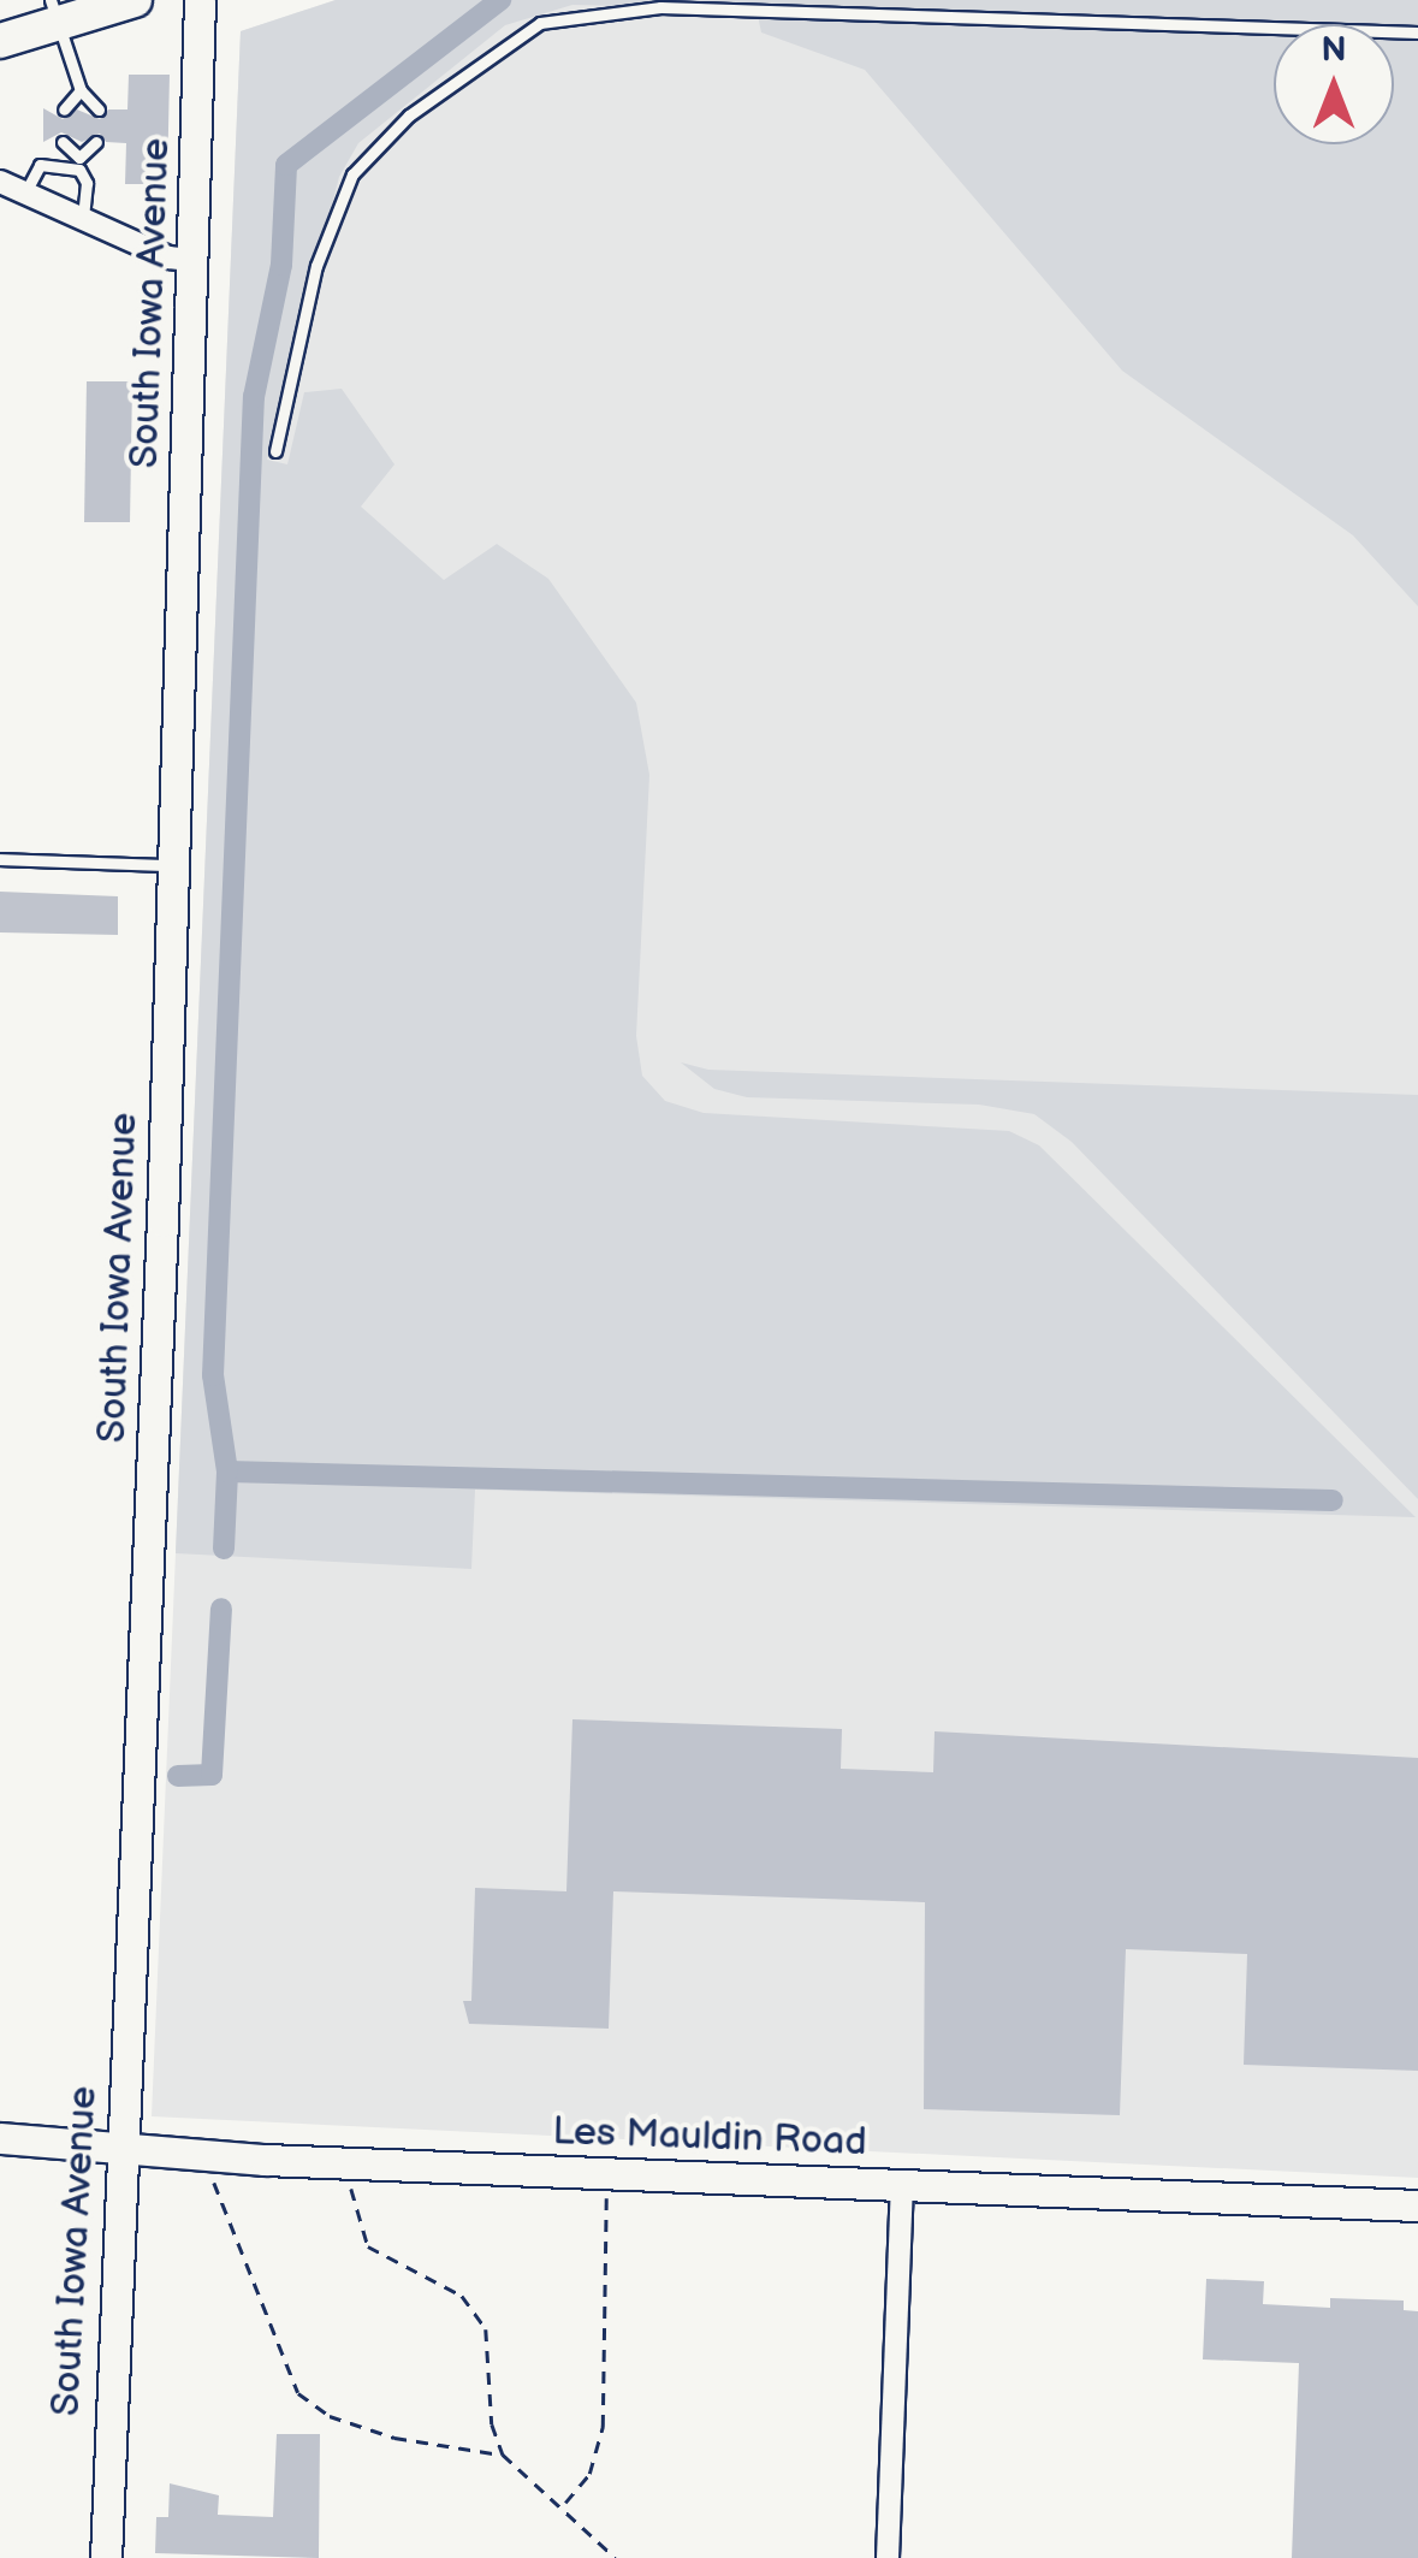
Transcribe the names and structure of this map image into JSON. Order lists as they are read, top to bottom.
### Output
{
  "streets": {
    "street": ["South Iowa Avenue", "Les Mauldin Road"]
  },
  "crossings": [
    ["South Iowa Avenue", "Les Mauldin Road"]
  ],
  "north": "top"
}
